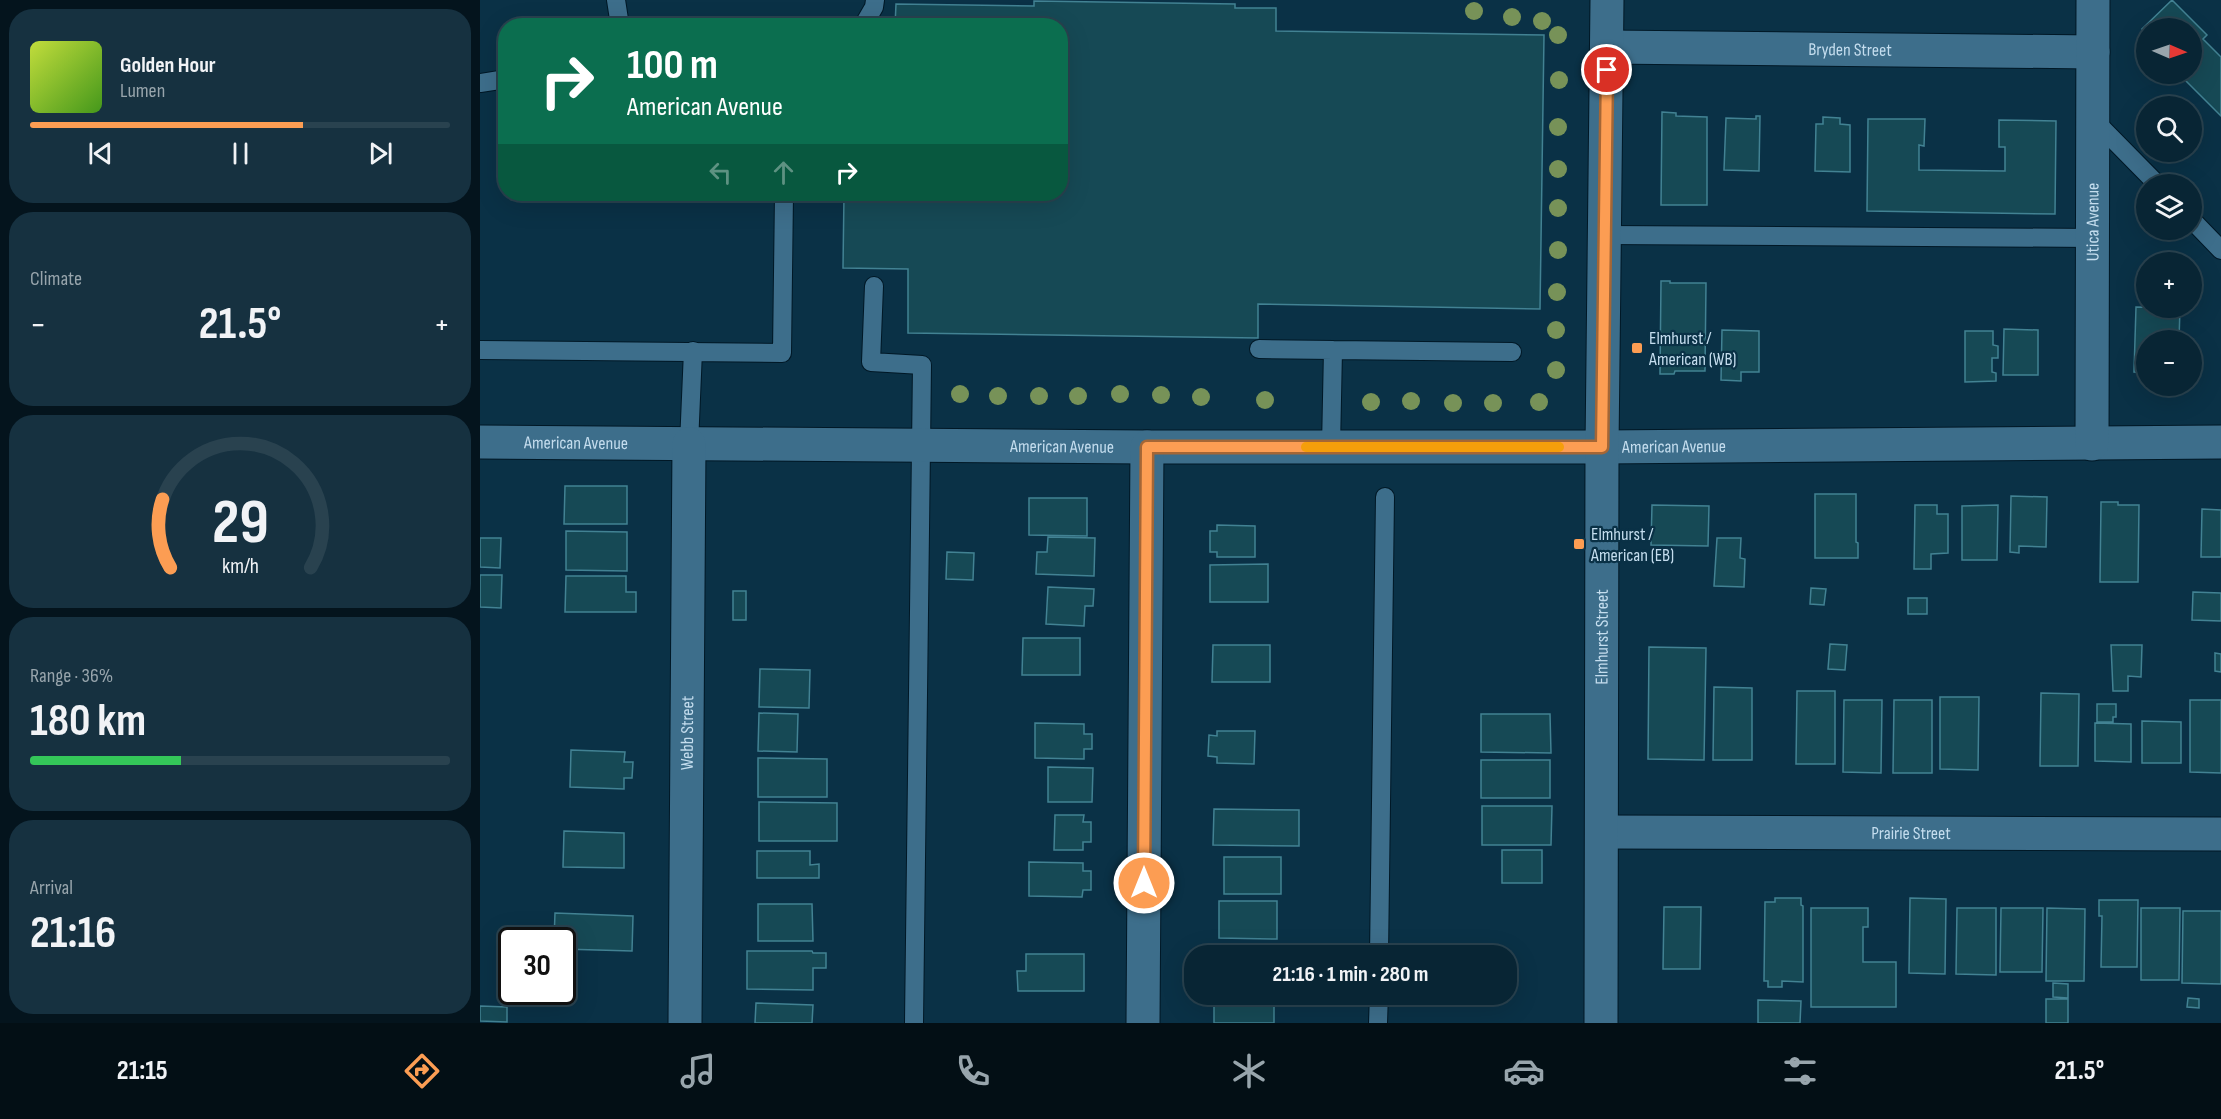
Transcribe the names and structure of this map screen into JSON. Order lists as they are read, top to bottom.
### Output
{
  "streets": {
    "street": [
      "Bryden Street",
      "Utica Avenue",
      "American Avenue",
      "Elmhurst Street",
      "Webb Street",
      "Prairie Street"
    ]
  },
  "crossings": [
    ["Bryden Street", "Utica Avenue"],
    ["Bryden Street", "Elmhurst Street"],
    ["Utica Avenue", "American Avenue"],
    ["American Avenue", "Elmhurst Street"],
    ["American Avenue", "Webb Street"],
    ["Elmhurst Street", "Prairie Street"]
  ],
  "places": {
    "transit": ["Elmhurst / American (WB)", "Elmhurst / American (EB)"]
  },
  "north": "right",
  "page": {
    "map_buttons": ["+", "−"],
    "turn": ["100 m", "American Avenue"],
    "song": ["Golden Hour", "Lumen"],
    "tile": [
      "Climate",
      ["Range · 36%", "180 km"],
      ["Arrival", "21:16"]
    ],
    "heat": ["−", "21.5°", "+"],
    "limit": "30",
    "trip": "21:16 · 1 min · 280 m",
    "tabs": ["21:15", "21.5°"],
    "gauge": ["29", "km/h"]
  }
}
